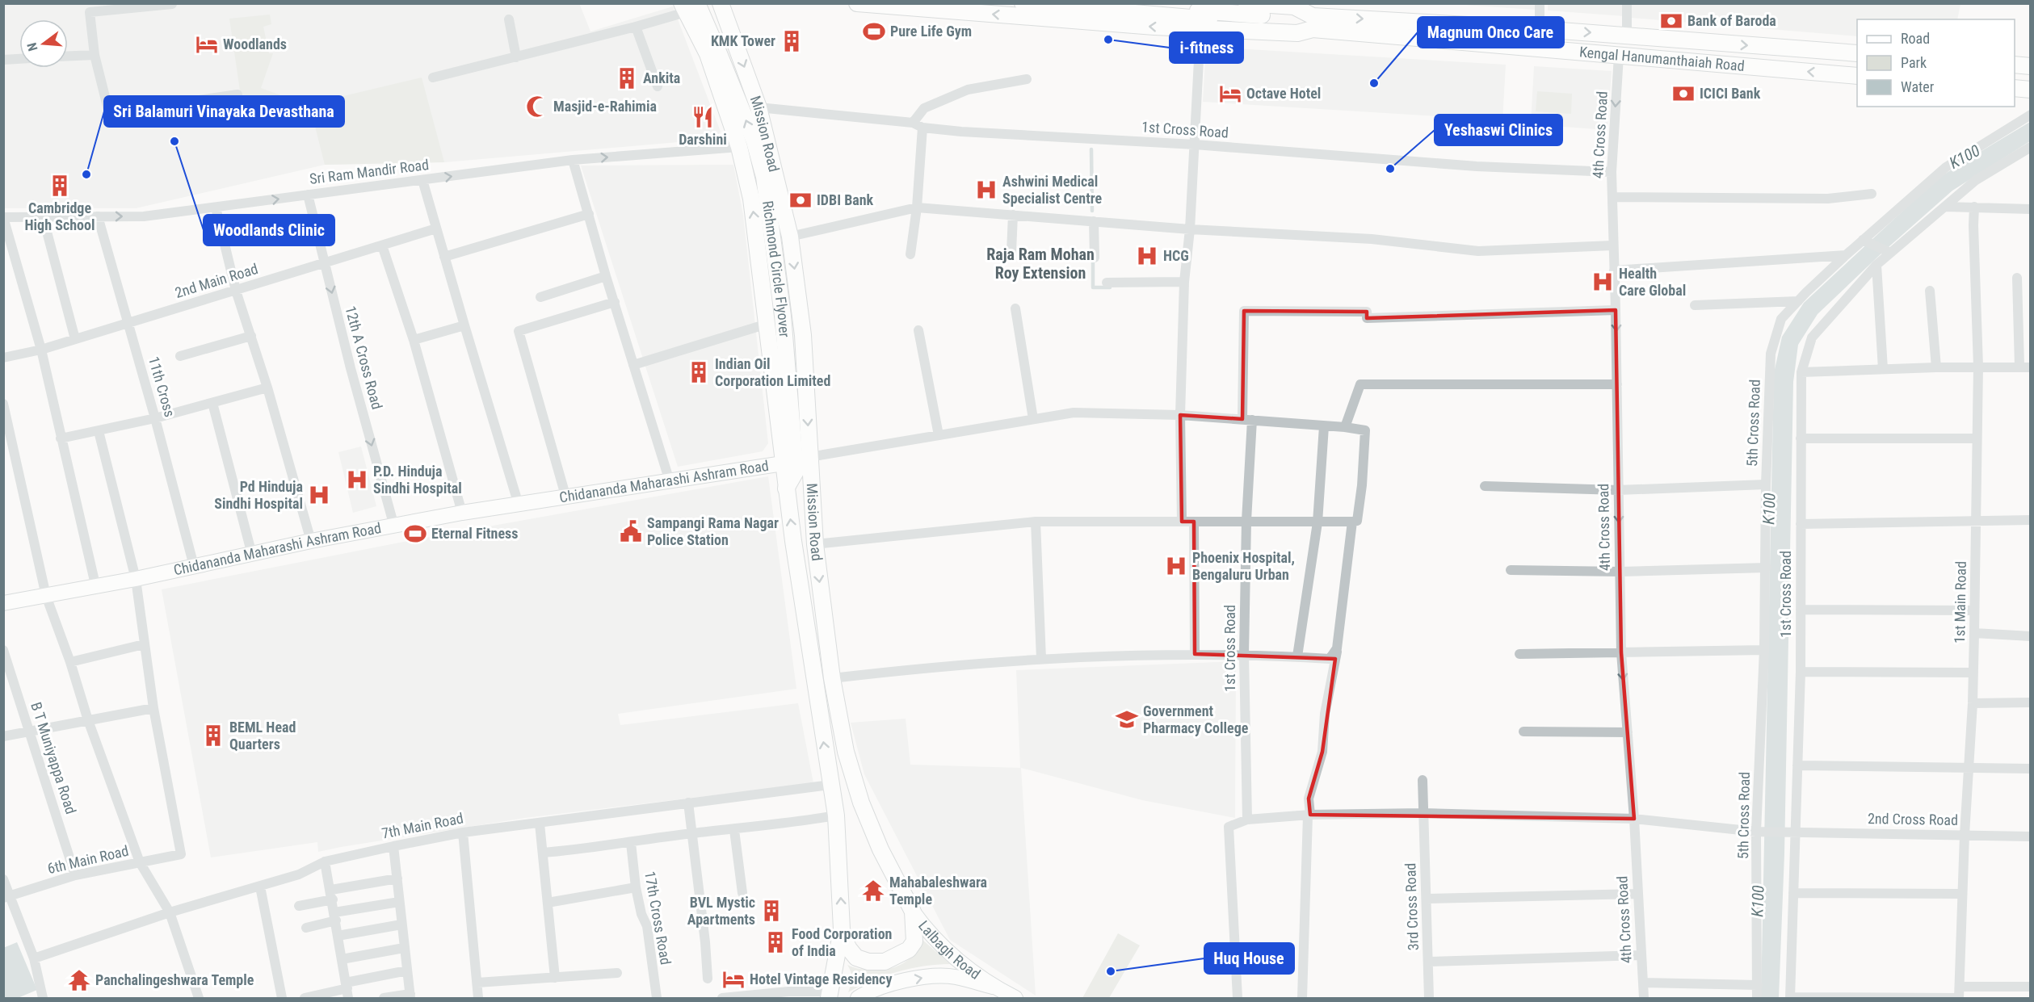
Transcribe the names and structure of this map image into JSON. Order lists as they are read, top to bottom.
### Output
{
  "streets": {
    "main road": ["Kengal Hanumanthaiah Road", "Mission Road", "Richmond Circle Flyover"],
    "street": [
      "1st Cross Road",
      "4th Cross Road",
      "Sri Ram Mandir Road",
      "2nd Main Road",
      "12th A Cross Road",
      "11th Cross",
      "5th Cross Road",
      "Chidananda Maharashi Ashram Road",
      "1st Main Road",
      "B T Muniyappa Road",
      "2nd Cross Road",
      "7th Main Road",
      "6th Main Road",
      "3rd Cross Road",
      "17th Cross Road",
      "Lalbagh Road"
    ]
  },
  "crossings": [
    ["Kengal Hanumanthaiah Road", "4th Cross Road"],
    ["1st Cross Road", "Mission Road"],
    ["1st Cross Road", "4th Cross Road"],
    ["1st Cross Road", "2nd Cross Road"],
    ["Mission Road", "Sri Ram Mandir Road"],
    ["Mission Road", "Richmond Circle Flyover"],
    ["Mission Road", "Chidananda Maharashi Ashram Road"],
    ["Mission Road", "7th Main Road"],
    ["Mission Road", "Lalbagh Road"],
    ["4th Cross Road", "2nd Cross Road"],
    ["Sri Ram Mandir Road", "12th A Cross Road"],
    ["Sri Ram Mandir Road", "11th Cross"],
    ["Richmond Circle Flyover", "Chidananda Maharashi Ashram Road"],
    ["2nd Main Road", "12th A Cross Road"],
    ["2nd Main Road", "11th Cross"],
    ["12th A Cross Road", "Chidananda Maharashi Ashram Road"],
    ["11th Cross", "Chidananda Maharashi Ashram Road"],
    ["5th Cross Road", "2nd Cross Road"],
    ["1st Main Road", "2nd Cross Road"],
    ["B T Muniyappa Road", "6th Main Road"],
    ["2nd Cross Road", "3rd Cross Road"]
  ],
  "one_way": ["4th Cross Road", "Sri Ram Mandir Road", "Richmond Circle Flyover"],
  "districts": ["Raja Ram Mohan Roy Extension"],
  "water": ["K100"],
  "places": {
    "bank": ["Bank of Baroda", "ICICI Bank", "IDBI Bank"],
    "sports": ["Pure Life Gym", "Eternal Fitness"],
    "other": [
      "i-fitness",
      "Magnum Onco Care",
      "Woodlands Clinic",
      "Yeshaswi Clinics",
      "Sri Balamuri Vinayaka Devasthana",
      "Huq House"
    ],
    "building": [
      "KMK Tower",
      "Ankita",
      "Cambridge High School",
      "Indian Oil Corporation Limited",
      "BEML Head Quarters",
      "BVL Mystic Apartments",
      "Food Corporation of India"
    ],
    "hotel": ["Woodlands", "Octave Hotel", "Hotel Vintage Residency"],
    "mosque": ["Masjid-e-Rahimia"],
    "restaurant": ["Darshini"],
    "hospital": [
      "Ashwini Medical Specialist Centre",
      "HCG",
      "Health Care Global",
      "P.D. Hinduja Sindhi Hospital",
      "Pd Hinduja Sindhi Hospital",
      "Phoenix Hospital, Bengaluru Urban"
    ],
    "public building": ["Sampangi Rama Nagar Police Station"],
    "school or university": ["Government Pharmacy College"],
    "temple": ["Mahabaleshwara Temple", "Panchalingeshwara Temple"]
  },
  "legend": ["Road", "Park", "Water"],
  "north": "left"
}
